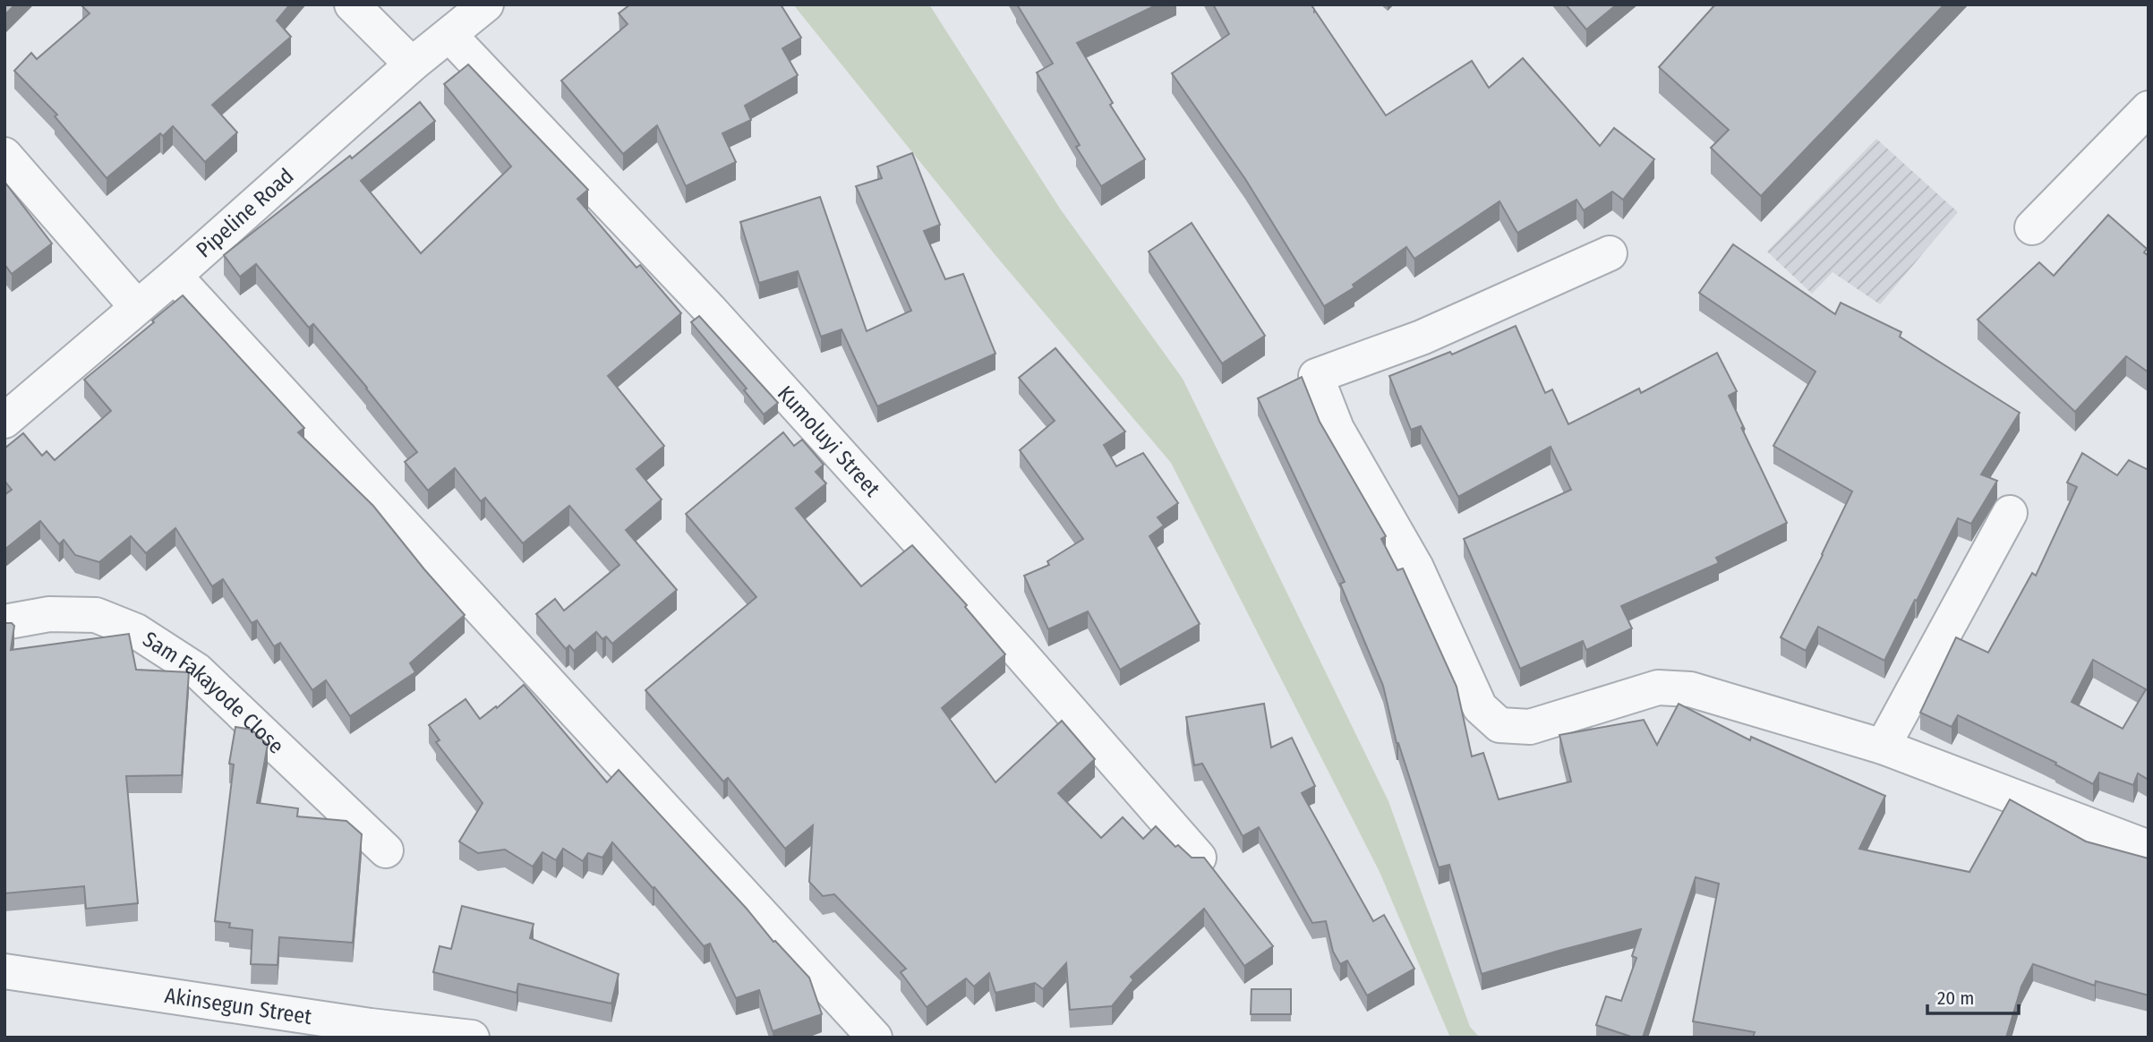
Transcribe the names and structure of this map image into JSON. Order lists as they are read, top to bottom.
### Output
{
  "streets": {
    "street": [
      "Pipeline Road",
      "Kumoluyi Street",
      "Sam Fakayode Close",
      "Akinsegun Street"
    ]
  },
  "crossings": [
    ["Pipeline Road", "Kumoluyi Street"]
  ],
  "scale_bar": "20 m"
}
